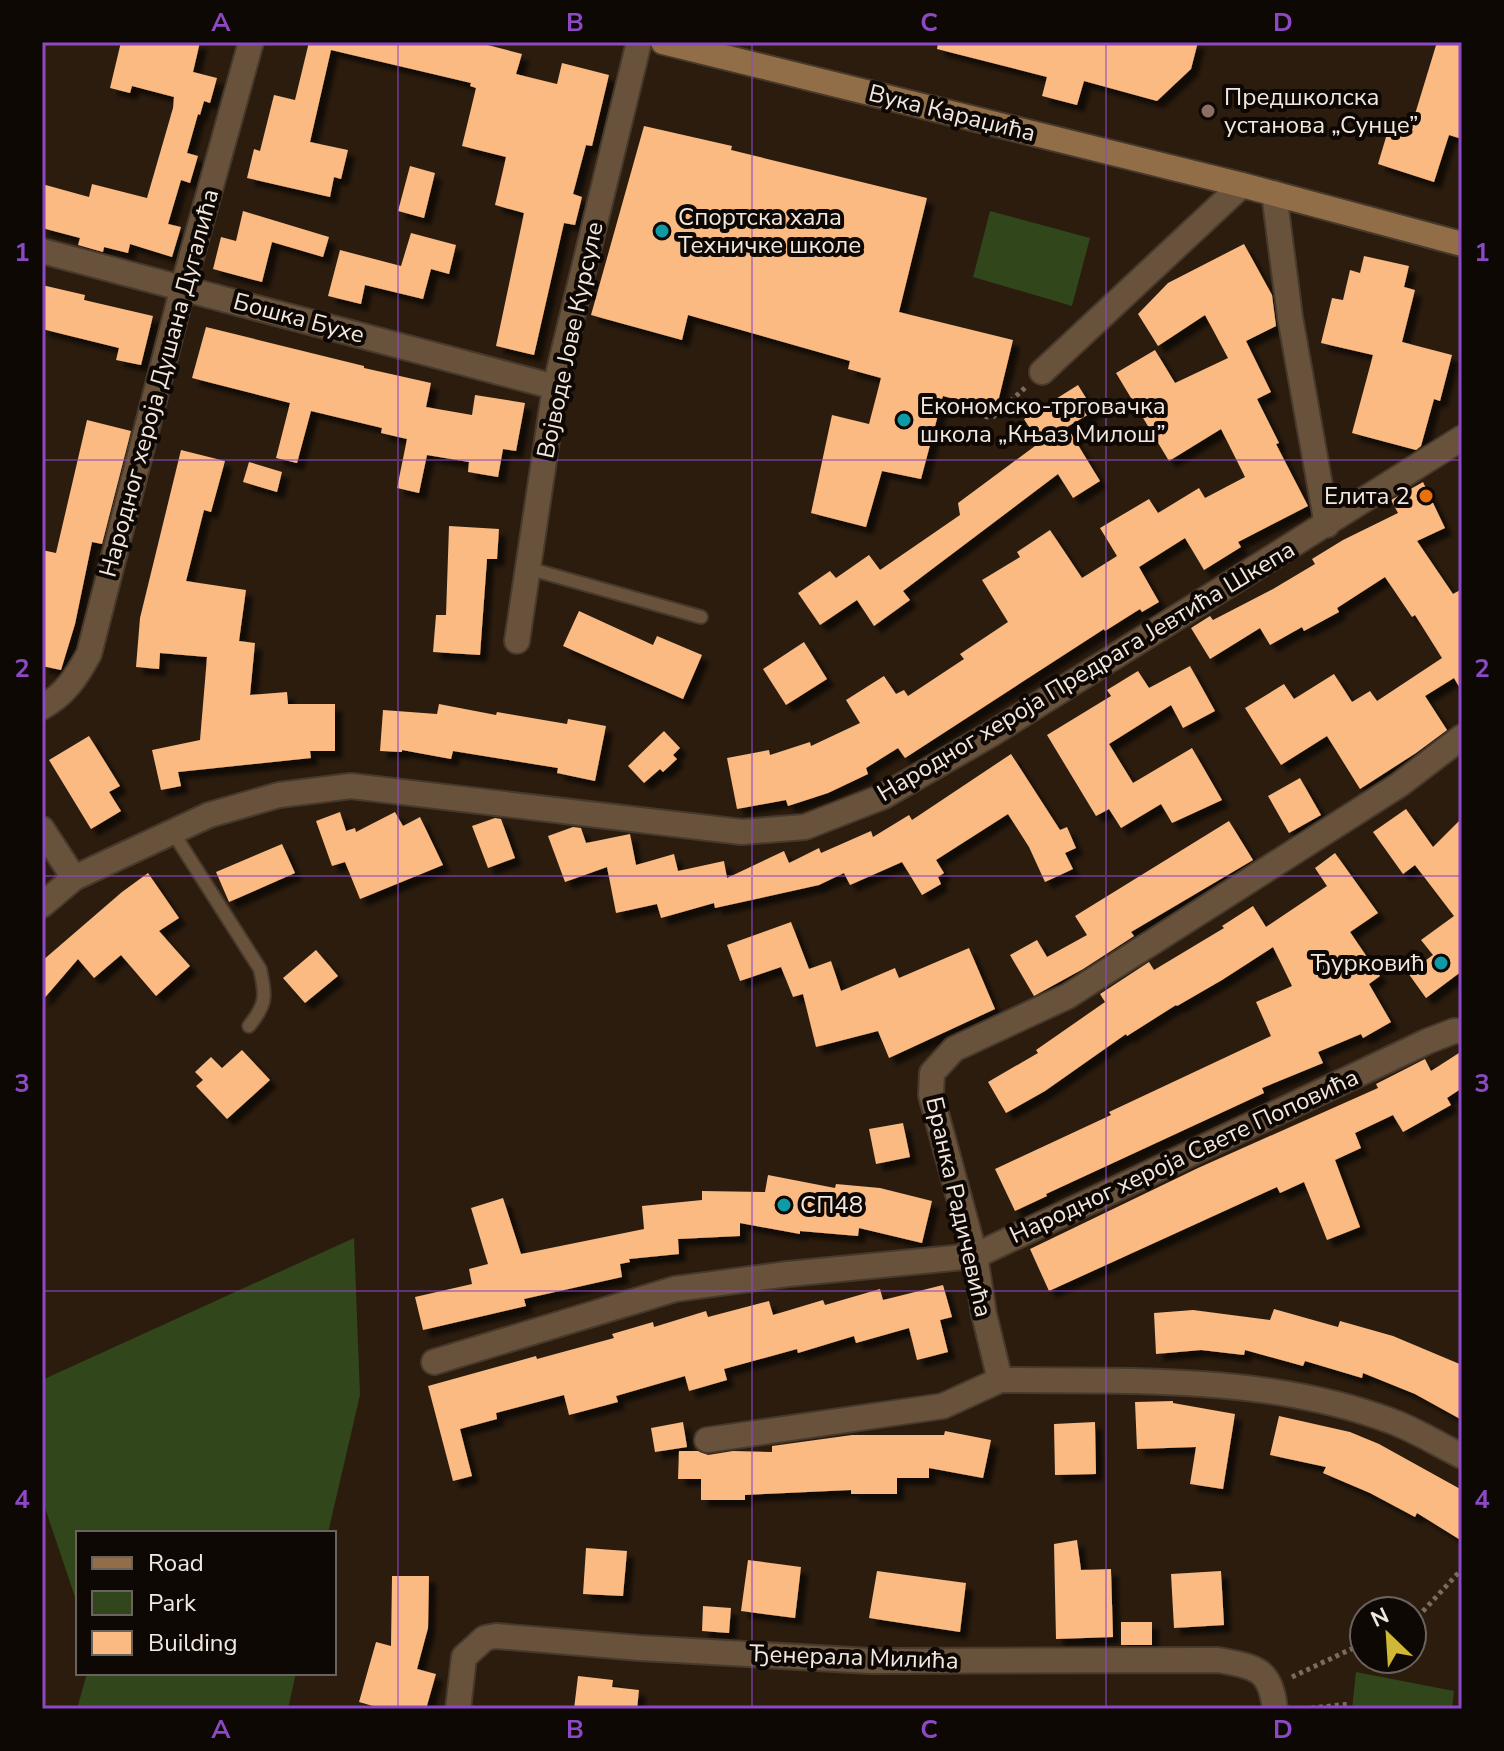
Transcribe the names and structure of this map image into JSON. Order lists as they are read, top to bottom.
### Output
{
  "streets": {
    "street": [
      "Вука Караџића",
      "Бошка Бухе",
      "Војводе Јове Курсуле",
      "Народног хероја Душана Дугалића",
      "Народног хероја Предрага Јевтића Шкепа",
      "Народног хероја Свете Поповића",
      "Бранка Радичевића",
      "Ђенерала Милића"
    ]
  },
  "crossings": [
    ["Бошка Бухе", "Војводе Јове Курсуле"],
    ["Бошка Бухе", "Народног хероја Душана Дугалића"],
    ["Народног хероја Свете Поповића", "Бранка Радичевића"]
  ],
  "places": [
    "Предшколска установа „Сунце”",
    "Спортска хала Техничке школе",
    "Економско-трговачка школа „Књаз Милош”",
    "Елита 2",
    "Ђурковић",
    "СП48"
  ],
  "legend": ["Road", "Park", "Building"],
  "north": "top left",
  "grid": {
    "columns": [
      "A",
      "B",
      "C",
      "D"
    ],
    "rows": [
      "1",
      "2",
      "3",
      "4"
    ]
  }
}
